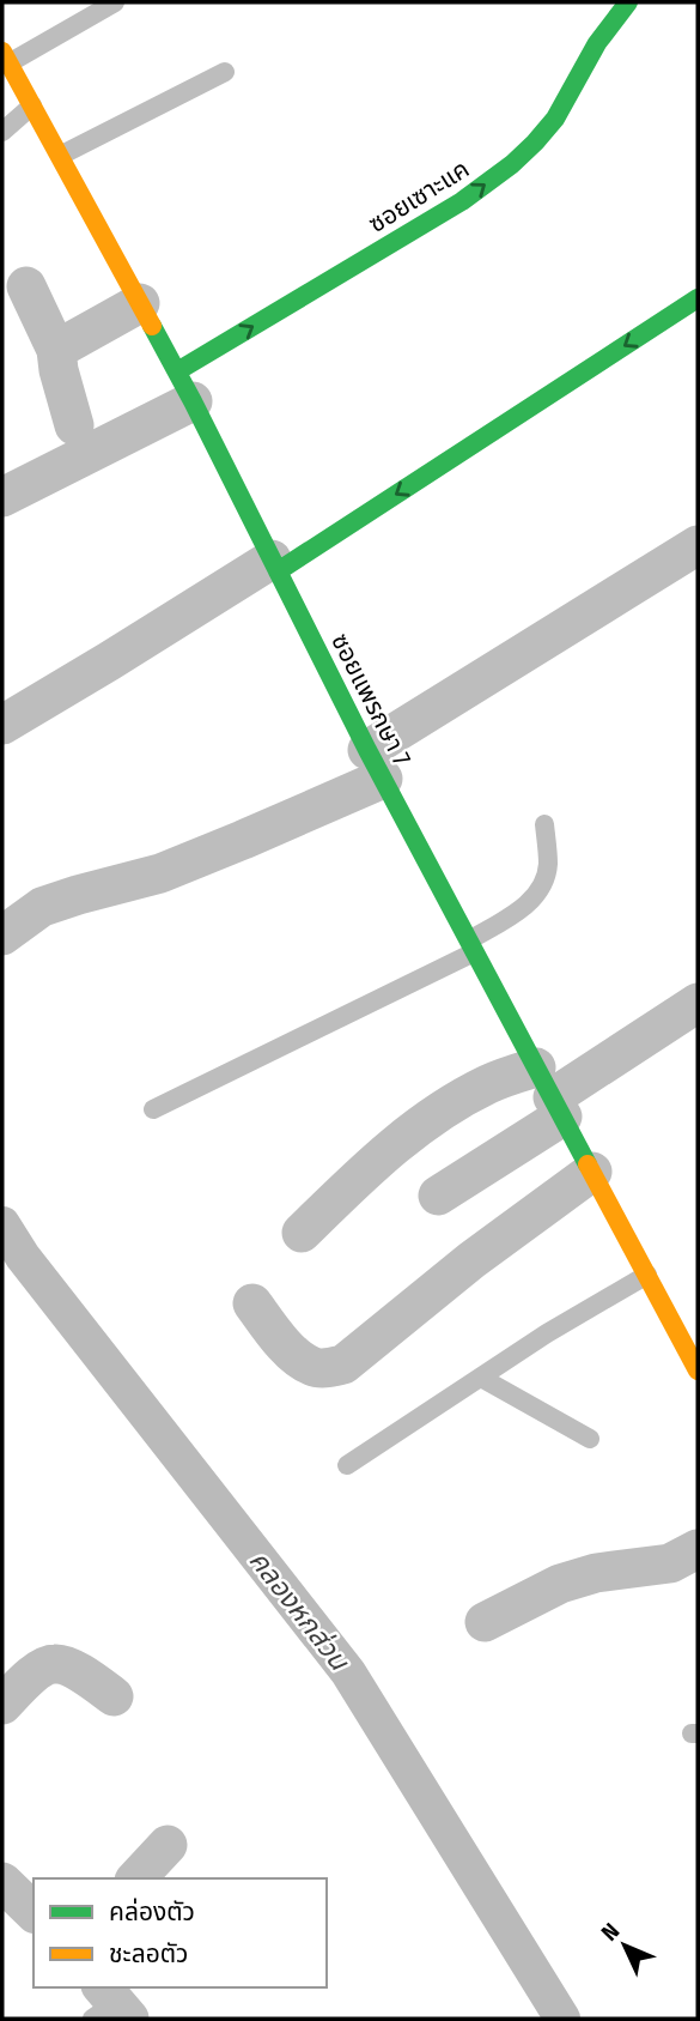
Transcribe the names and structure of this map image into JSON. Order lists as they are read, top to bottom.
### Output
{
  "streets": {
    "street": ["ซอยเซาะแค", "ซอยแพรกษา 7"]
  },
  "crossings": [
    ["ซอยเซาะแค", "ซอยแพรกษา 7"]
  ],
  "one_way": ["ซอยเซาะแค"],
  "water": ["คลองหกส่วน"],
  "legend": ["คล่องตัว", "ชะลอตัว"],
  "north": "top left"
}
